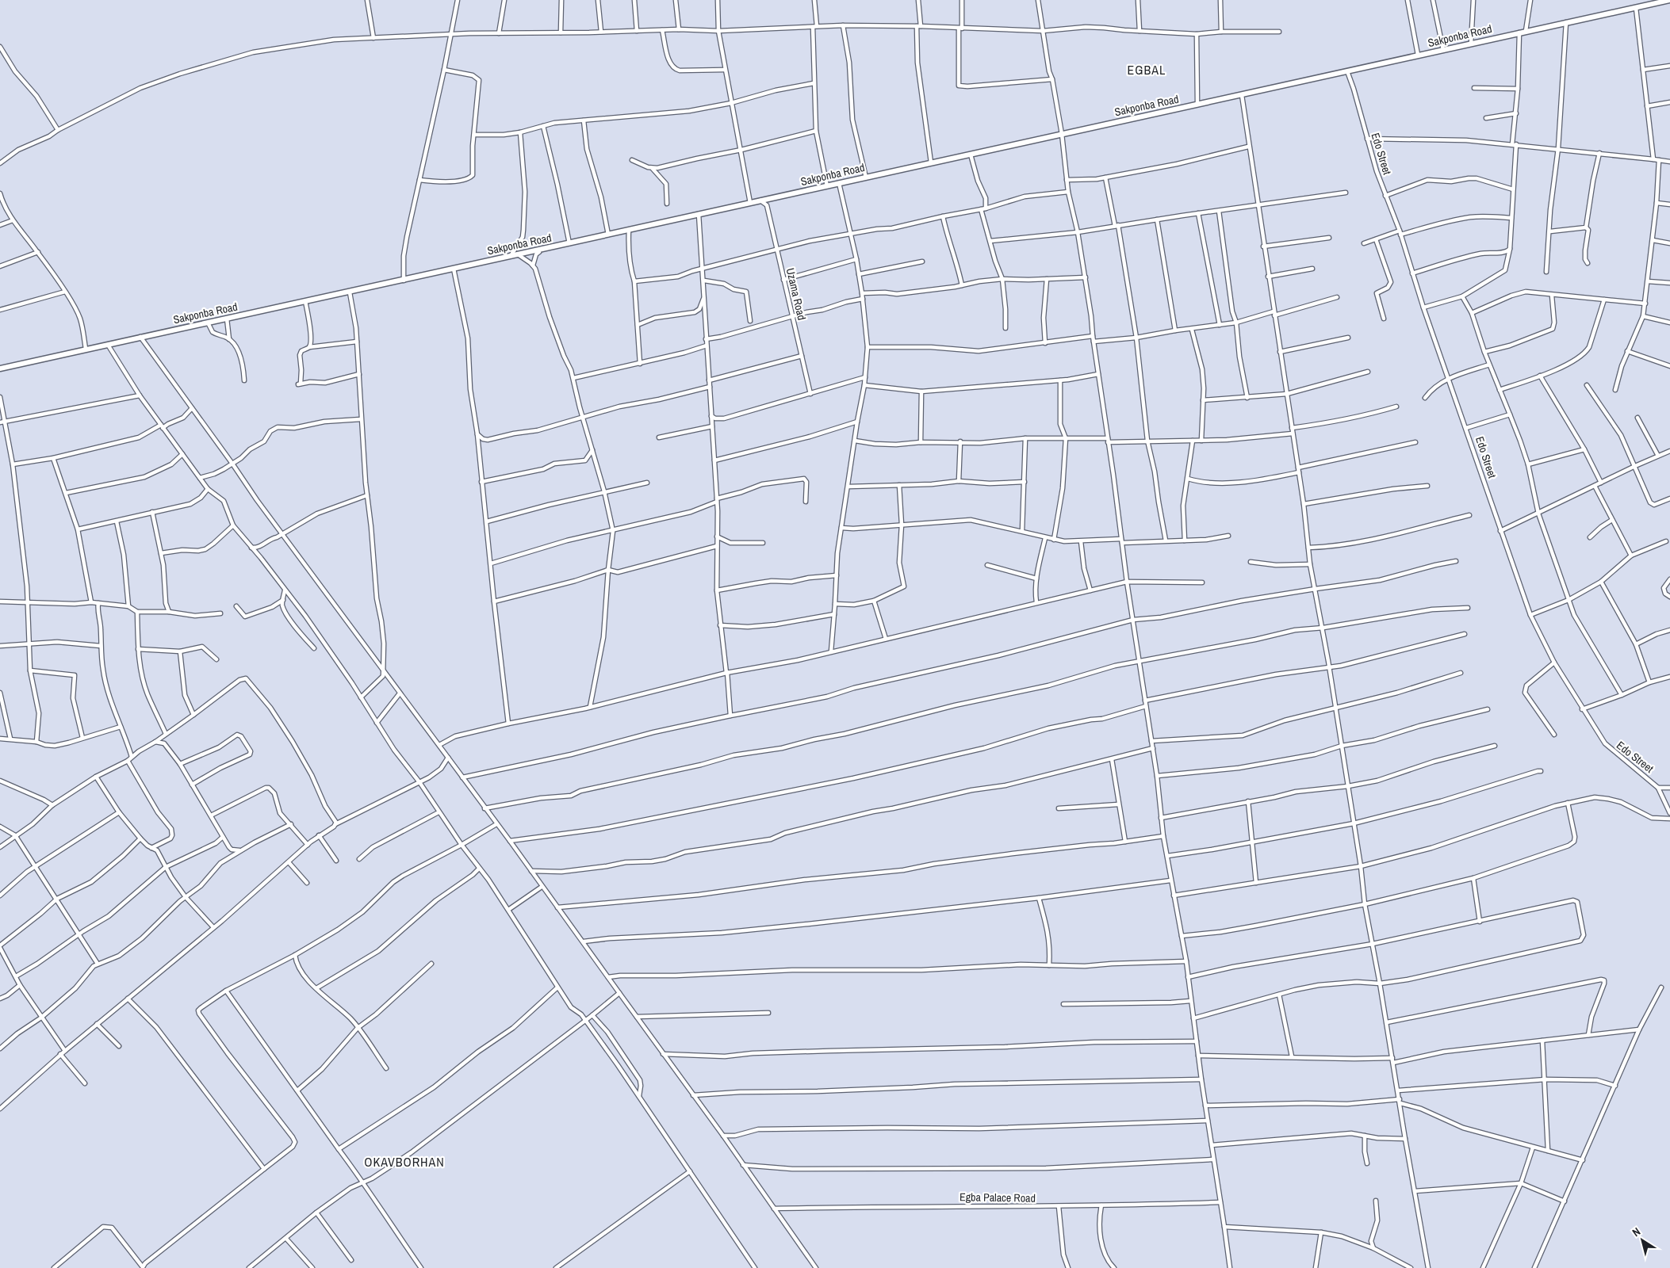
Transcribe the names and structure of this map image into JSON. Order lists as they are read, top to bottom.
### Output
{
  "streets": {
    "main road": ["Sakponba Road"],
    "street": ["Edo Street", "Uzama Road", "Egba Palace Road"]
  },
  "crossings": [
    ["Sakponba Road", "Edo Street"],
    ["Sakponba Road", "Uzama Road"]
  ],
  "districts": ["EGBAL", "OKAVBORHAN"],
  "north": "top left"
}
